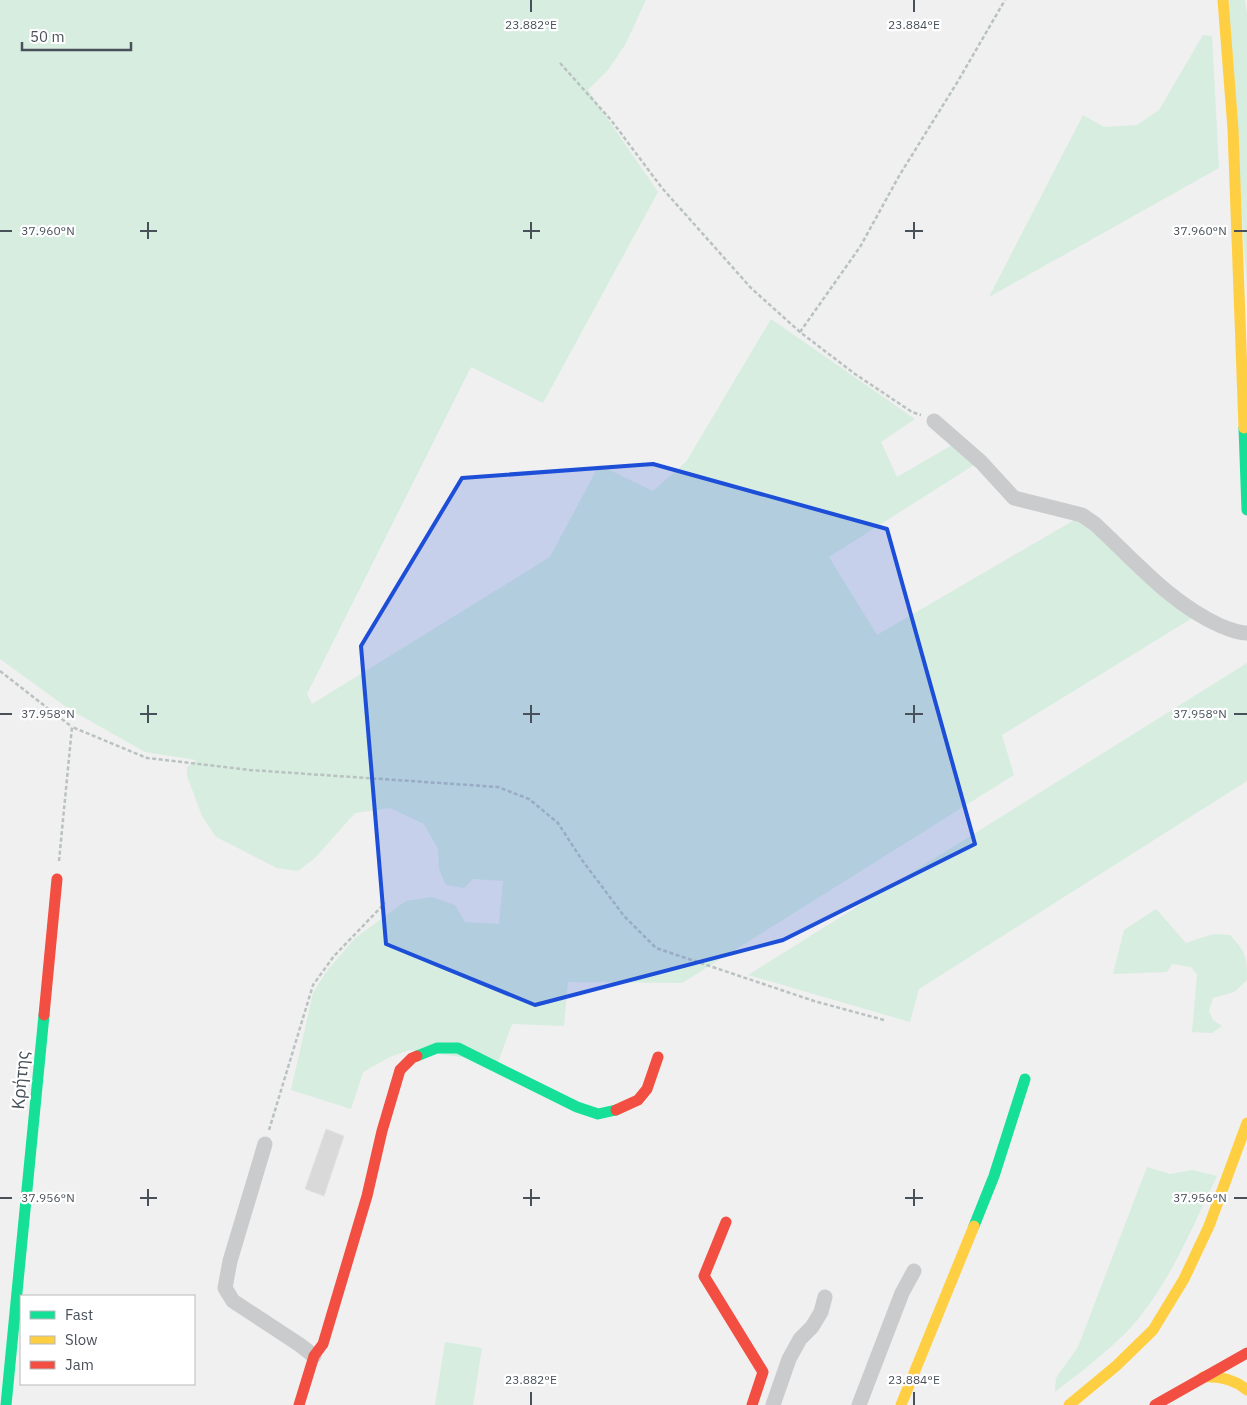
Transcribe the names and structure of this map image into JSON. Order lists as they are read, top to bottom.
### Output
{
  "streets": {
    "main road": ["Κρήτης"]
  },
  "legend": ["Fast", "Slow", "Jam"],
  "scale_bar": "50 m",
  "coordinates": [
    "23.882°E",
    "23.884°E",
    "37.960°N",
    "37.958°N",
    "37.956°N"
  ]
}
